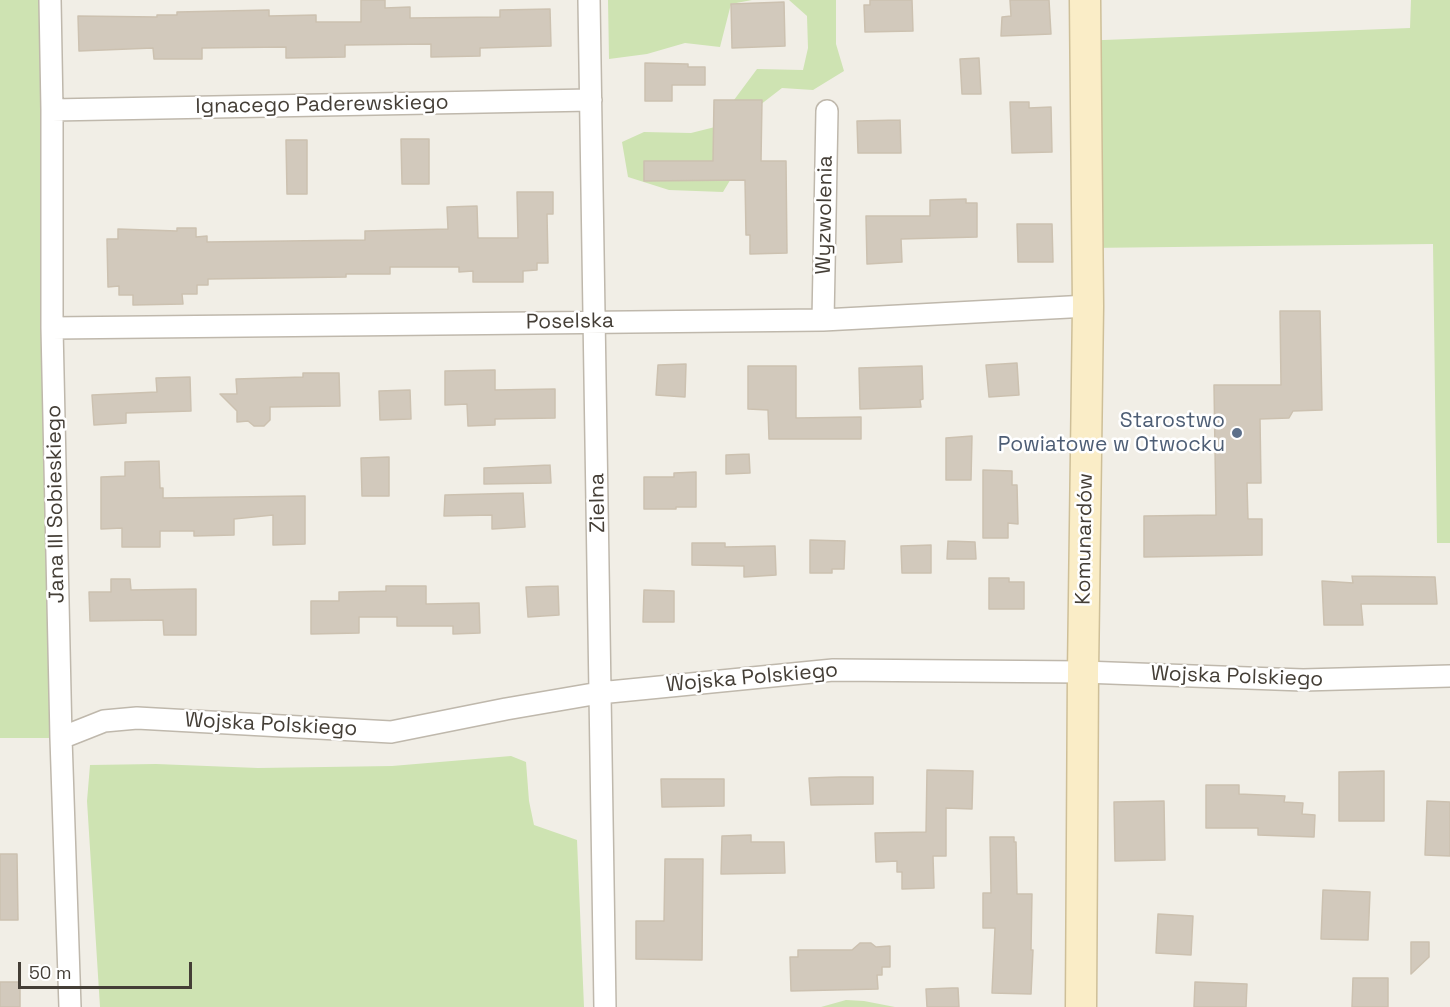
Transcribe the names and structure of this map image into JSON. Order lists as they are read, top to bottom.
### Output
{
  "streets": {
    "street": [
      "Ignacego Paderewskiego",
      "Wyzwolenia",
      "Poselska",
      "Zielna",
      "Jana III Sobieskiego",
      "Komunardów",
      "Wojska Polskiego"
    ]
  },
  "crossings": [
    ["Ignacego Paderewskiego", "Zielna"],
    ["Ignacego Paderewskiego", "Jana III Sobieskiego"],
    ["Wyzwolenia", "Poselska"],
    ["Poselska", "Zielna"],
    ["Poselska", "Jana III Sobieskiego"],
    ["Poselska", "Komunardów"],
    ["Zielna", "Wojska Polskiego"],
    ["Jana III Sobieskiego", "Wojska Polskiego"],
    ["Komunardów", "Wojska Polskiego"]
  ],
  "places": ["Starostwo Powiatowe w Otwocku"],
  "scale_bar": "50 m"
}
